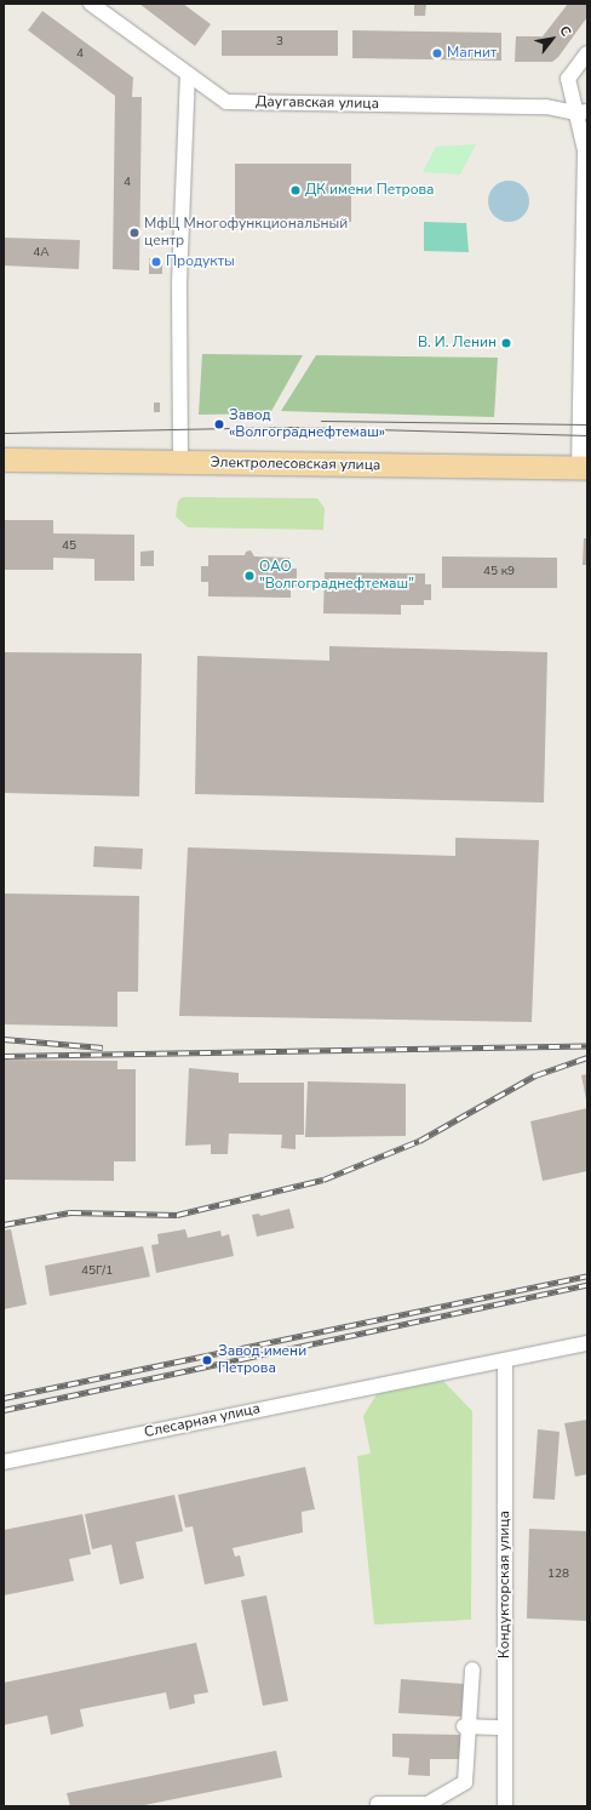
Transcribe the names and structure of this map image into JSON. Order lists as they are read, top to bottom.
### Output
{
  "streets": {
    "main road": ["Электролесовская улица"],
    "street": ["Даугавская улица", "Слесарная улица", "Кондукторская улица"]
  },
  "crossings": [
    ["Слесарная улица", "Кондукторская улица"]
  ],
  "places": [
    "Магнит",
    "ДК имени Петрова",
    "МфЦ Многофункциональный центр",
    "Продукты",
    "В. И. Ленин",
    "Завод «Волгограднефтемаш»",
    "ОАО \"Волгограднефтемаш\"",
    "Завод имени Петрова"
  ],
  "house_numbers": [
    "3",
    "4",
    "4",
    "4А",
    "45",
    "45 к9",
    "45Г/1",
    "128"
  ],
  "north": "top right"
}
